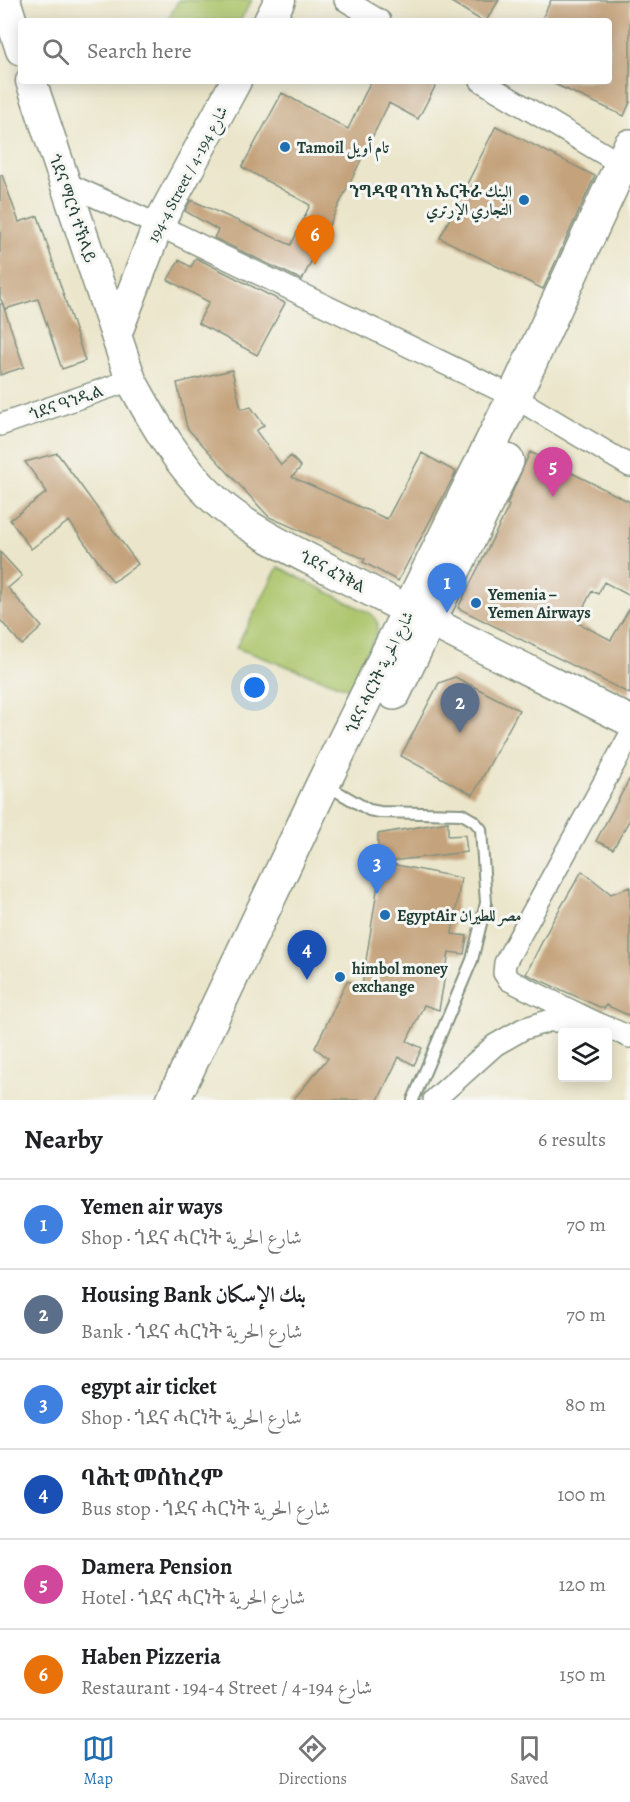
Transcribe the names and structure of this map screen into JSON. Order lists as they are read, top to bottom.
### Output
{
  "streets": {
    "main road": [
      "194-4 Street / شارع 194-4",
      "ጎደና ማርሳ ተኽላይ",
      "ጎደና ፈንቅል",
      "ጎደና ሓርነት شارع الحرية"
    ],
    "street": ["ጎደና ዓንዲል"]
  },
  "crossings": [
    ["194-4 Street / شارع 194-4", "ጎደና ማርሳ ተኽላይ"],
    ["194-4 Street / شارع 194-4", "ጎደና ፈንቅል"],
    ["ጎደና ማርሳ ተኽላይ", "ጎደና ፈንቅል"],
    ["ጎደና ዓንዲል", "ጎደና ፈንቅል"],
    ["ጎደና ፈንቅል", "ጎደና ሓርነት شارع الحرية"]
  ],
  "places": [
    "Tamoil تام أويل",
    "ንግዳዊ ባንክ ኤርትራ البنك التجاري الإرتري",
    "Yemenia – Yemen Airways",
    "EgyptAir مصر للطيران",
    "himbol money exchange"
  ],
  "page": {
    "search": "Search here",
    "pins": [
      "6",
      "5",
      "1",
      "2",
      "3",
      "4"
    ],
    "heading": ["Nearby", "6 results"],
    "list": [
      {
        "mark": "1",
        "name": "Yemen air ways",
        "note": "Shop · ጎደና ሓርነት شارع الحرية",
        "value": "70 m"
      },
      {
        "mark": "2",
        "name": "Housing Bank بنك الإسكان",
        "note": "Bank · ጎደና ሓርነት شارع الحرية",
        "value": "70 m"
      },
      {
        "mark": "3",
        "name": "egypt air ticket",
        "note": "Shop · ጎደና ሓርነት شارع الحرية",
        "value": "80 m"
      },
      {
        "mark": "4",
        "name": "ባሕቲ መስከረም",
        "note": "Bus stop · ጎደና ሓርነት شارع الحرية",
        "value": "100 m"
      },
      {
        "mark": "5",
        "name": "Damera Pension",
        "note": "Hotel · ጎደና ሓርነት شارع الحرية",
        "value": "120 m"
      },
      {
        "mark": "6",
        "name": "Haben Pizzeria",
        "note": "Restaurant · 194-4 Street / شارع 194-4",
        "value": "150 m"
      }
    ],
    "nav": ["Map", "Directions", "Saved"]
  }
}
